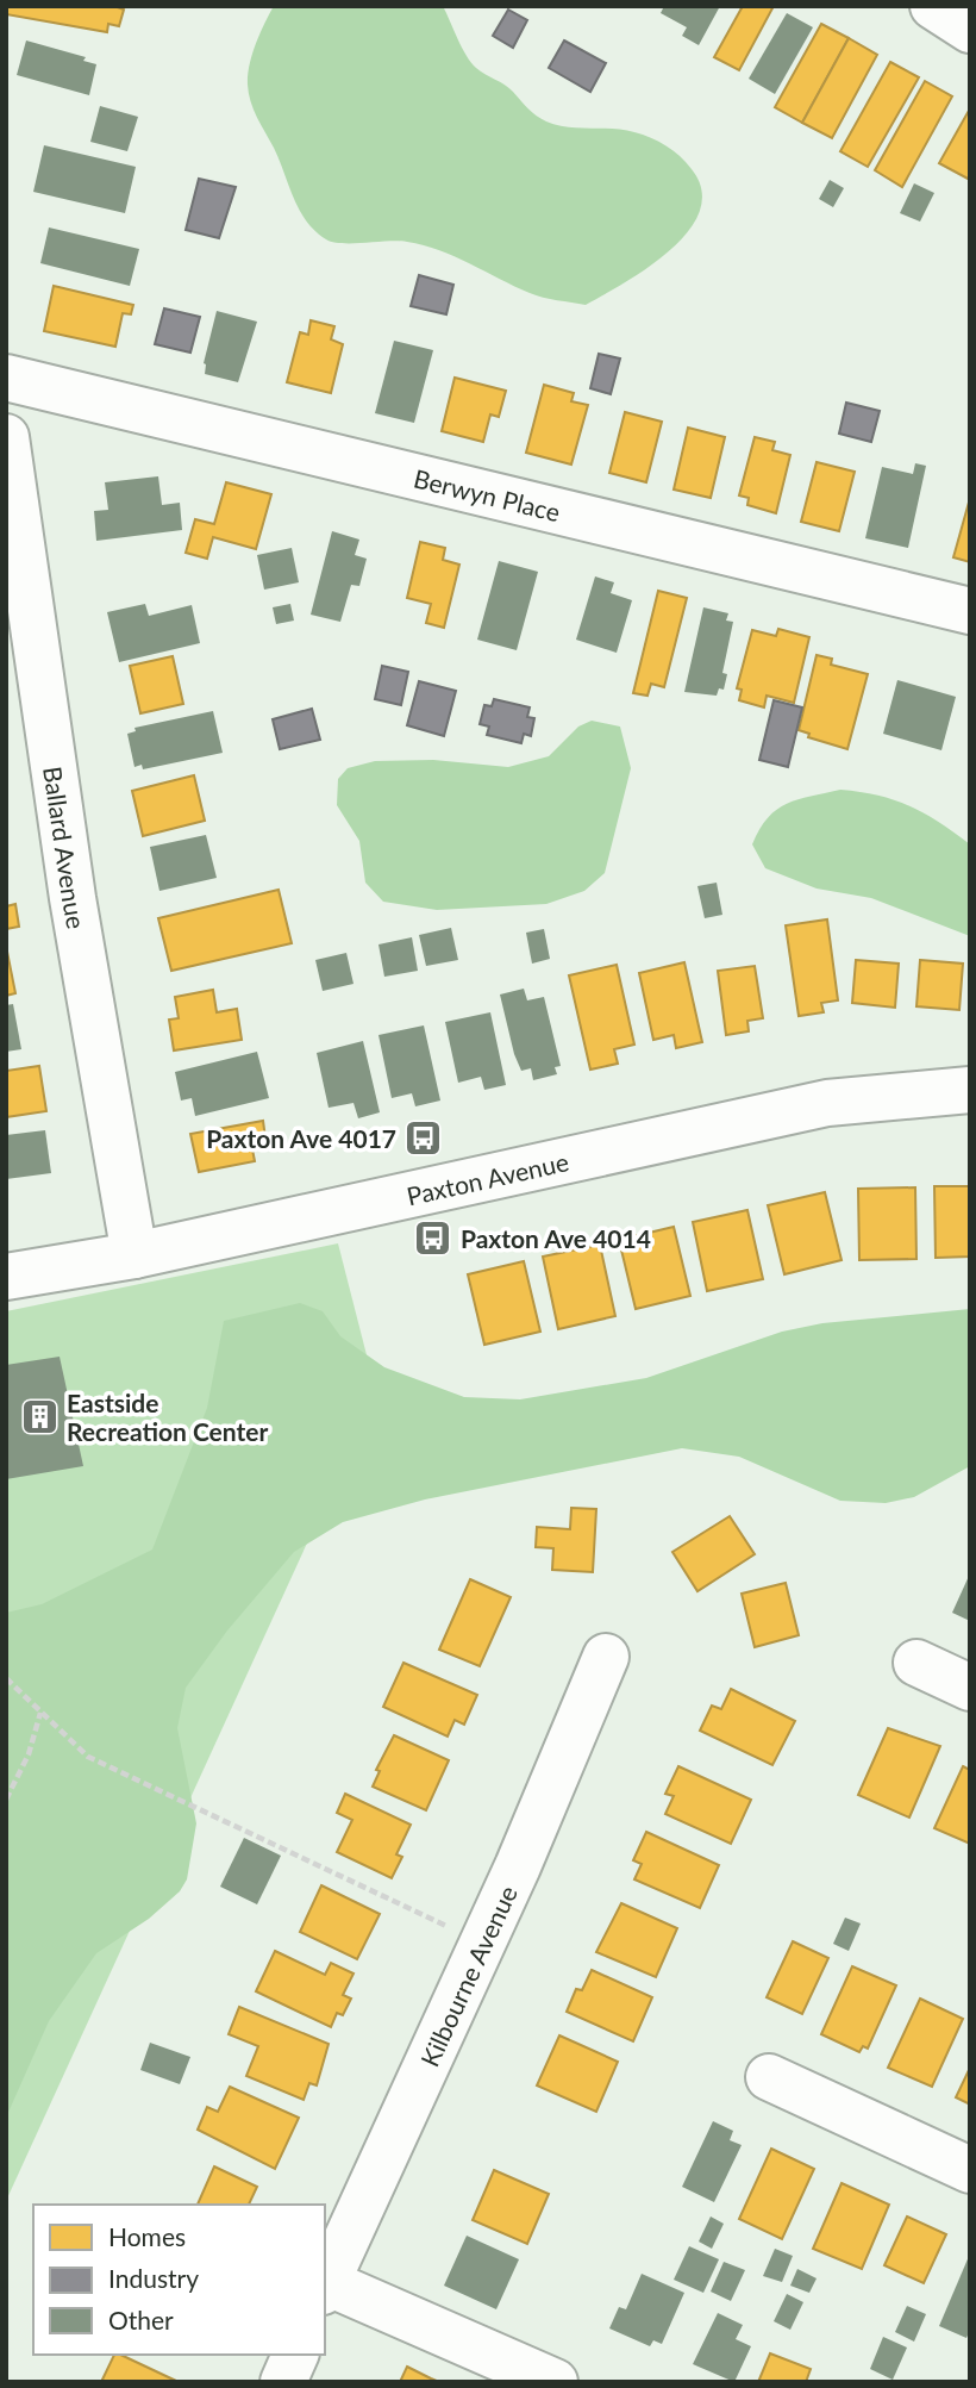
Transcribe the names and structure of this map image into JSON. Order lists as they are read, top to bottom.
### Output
{
  "streets": {
    "street": [
      "Berwyn Place",
      "Ballard Avenue",
      "Paxton Avenue",
      "Kilbourne Avenue"
    ]
  },
  "crossings": [
    ["Ballard Avenue", "Paxton Avenue"]
  ],
  "places": {
    "bus stop": ["Paxton Ave 4017", "Paxton Ave 4014"],
    "building": ["Eastside Recreation Center"]
  },
  "legend": ["Homes", "Industry", "Other"]
}
